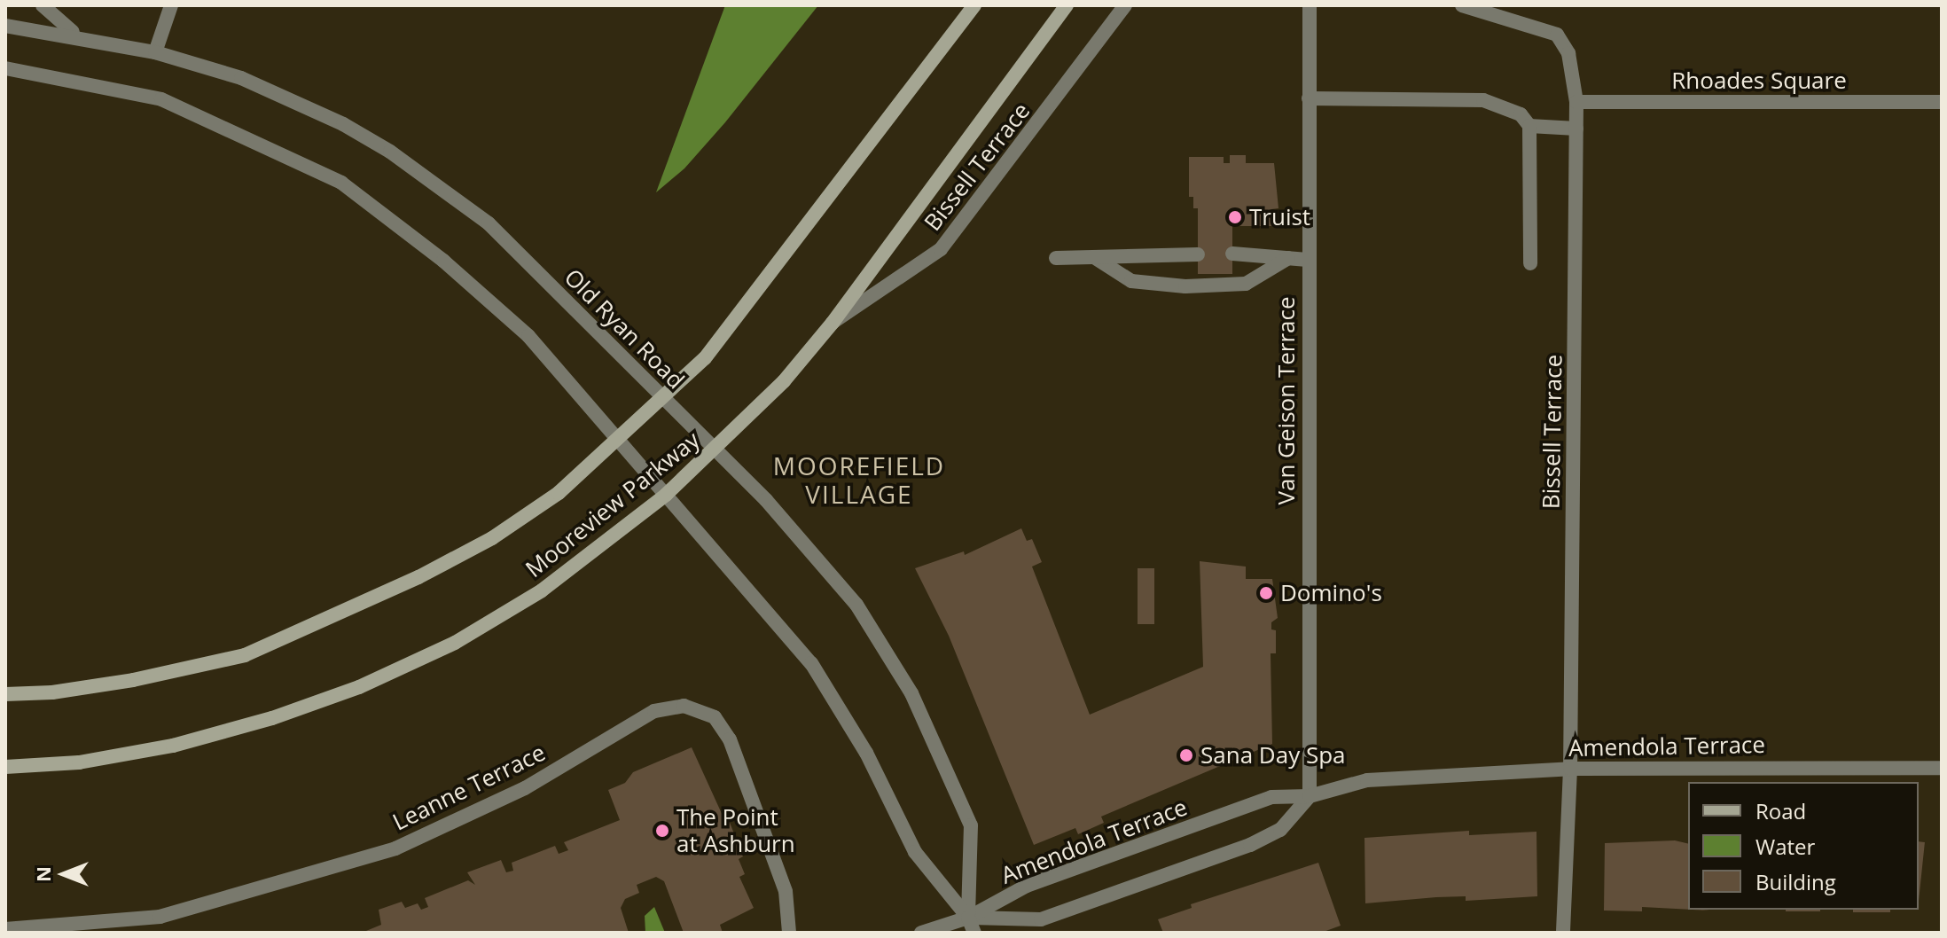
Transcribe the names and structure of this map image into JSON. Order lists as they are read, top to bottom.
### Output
{
  "streets": {
    "main road": ["Mooreview Parkway"],
    "street": [
      "Rhoades Square",
      "Bissell Terrace",
      "Old Ryan Road",
      "Van Geison Terrace",
      "Amendola Terrace",
      "Leanne Terrace"
    ]
  },
  "crossings": [
    ["Rhoades Square", "Bissell Terrace"],
    ["Bissell Terrace", "Mooreview Parkway"],
    ["Bissell Terrace", "Amendola Terrace"],
    ["Old Ryan Road", "Mooreview Parkway"],
    ["Old Ryan Road", "Amendola Terrace"],
    ["Van Geison Terrace", "Amendola Terrace"]
  ],
  "districts": ["MOOREFIELD VILLAGE"],
  "places": [
    "Truist",
    "Domino's",
    "Sana Day Spa",
    "The Point at Ashburn"
  ],
  "legend": ["Road", "Water", "Building"],
  "north": "left"
}
